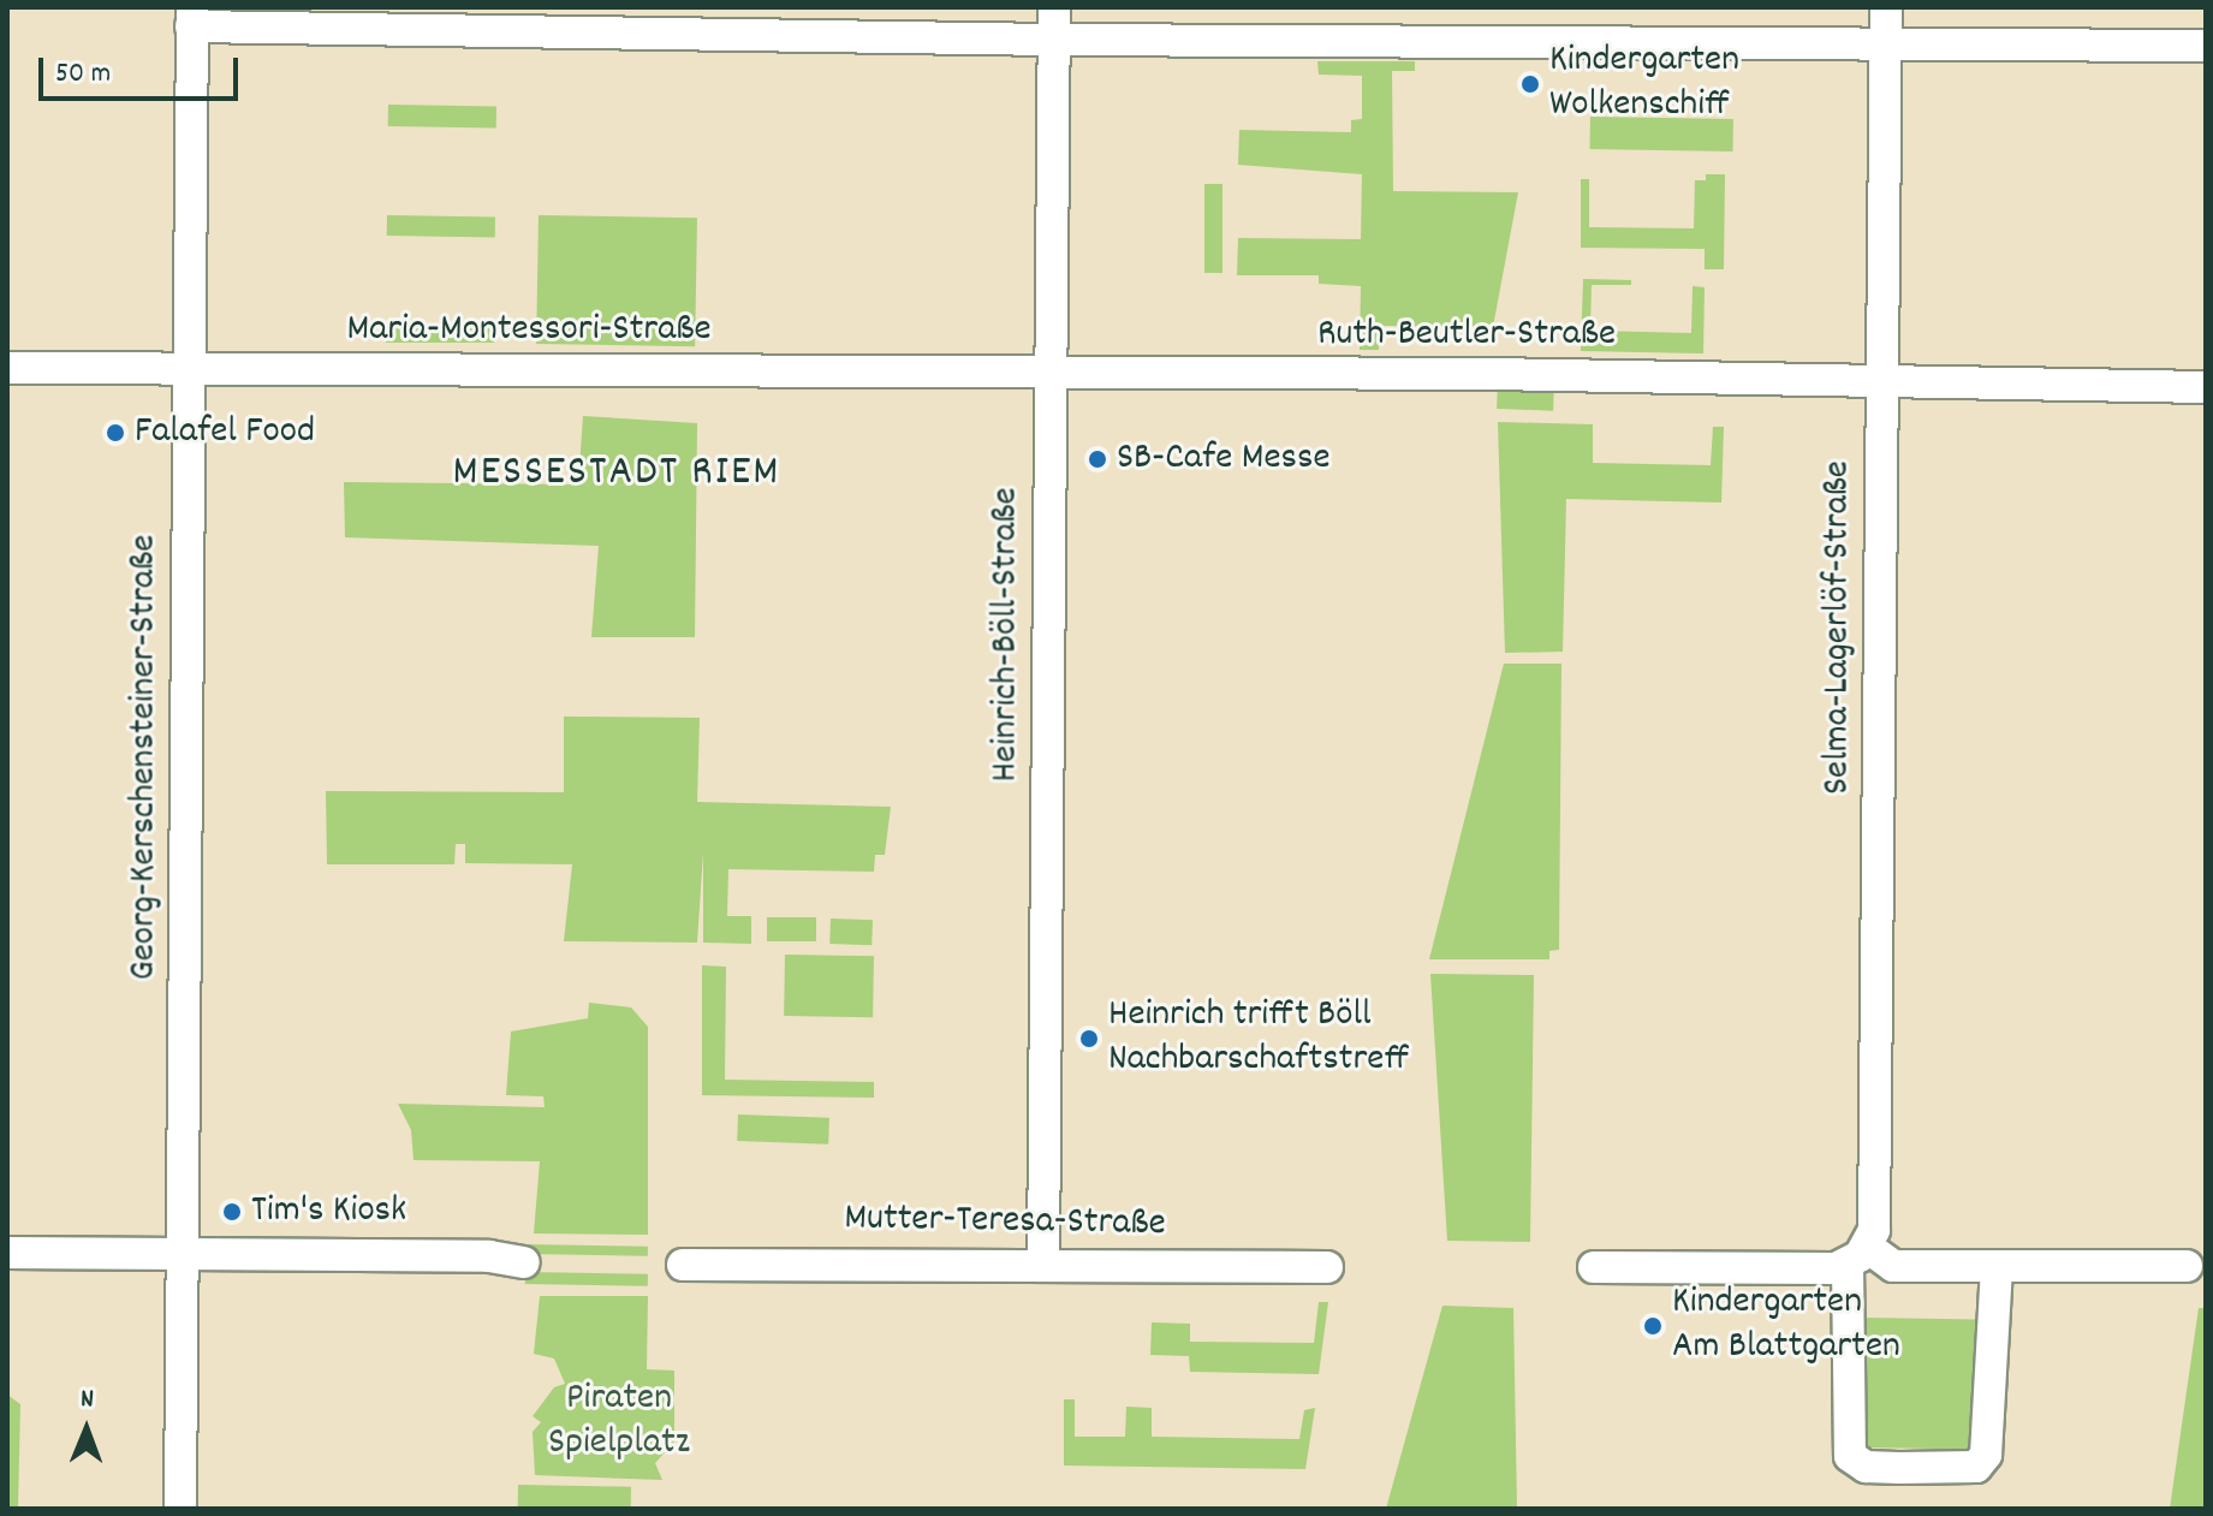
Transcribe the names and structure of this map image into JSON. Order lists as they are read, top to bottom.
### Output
{
  "streets": {
    "street": [
      "Maria-Montessori-Straße",
      "Ruth-Beutler-Straße",
      "Selma-Lagerlöf-Straße",
      "Heinrich-Böll-Straße",
      "Georg-Kerschensteiner-Straße",
      "Mutter-Teresa-Straße"
    ]
  },
  "crossings": [
    ["Maria-Montessori-Straße", "Ruth-Beutler-Straße"],
    ["Maria-Montessori-Straße", "Heinrich-Böll-Straße"],
    ["Maria-Montessori-Straße", "Georg-Kerschensteiner-Straße"],
    ["Ruth-Beutler-Straße", "Selma-Lagerlöf-Straße"],
    ["Ruth-Beutler-Straße", "Heinrich-Böll-Straße"],
    ["Heinrich-Böll-Straße", "Mutter-Teresa-Straße"]
  ],
  "districts": ["MESSESTADT RIEM"],
  "parks": ["Piraten Spielplatz"],
  "places": [
    "Kindergarten Wolkenschiff",
    "Falafel Food",
    "SB-Cafe Messe",
    "Heinrich trifft Böll Nachbarschaftstreff",
    "Tim's Kiosk",
    "Kindergarten Am Blattgarten"
  ],
  "scale_bar": "50 m",
  "north": "top"
}
